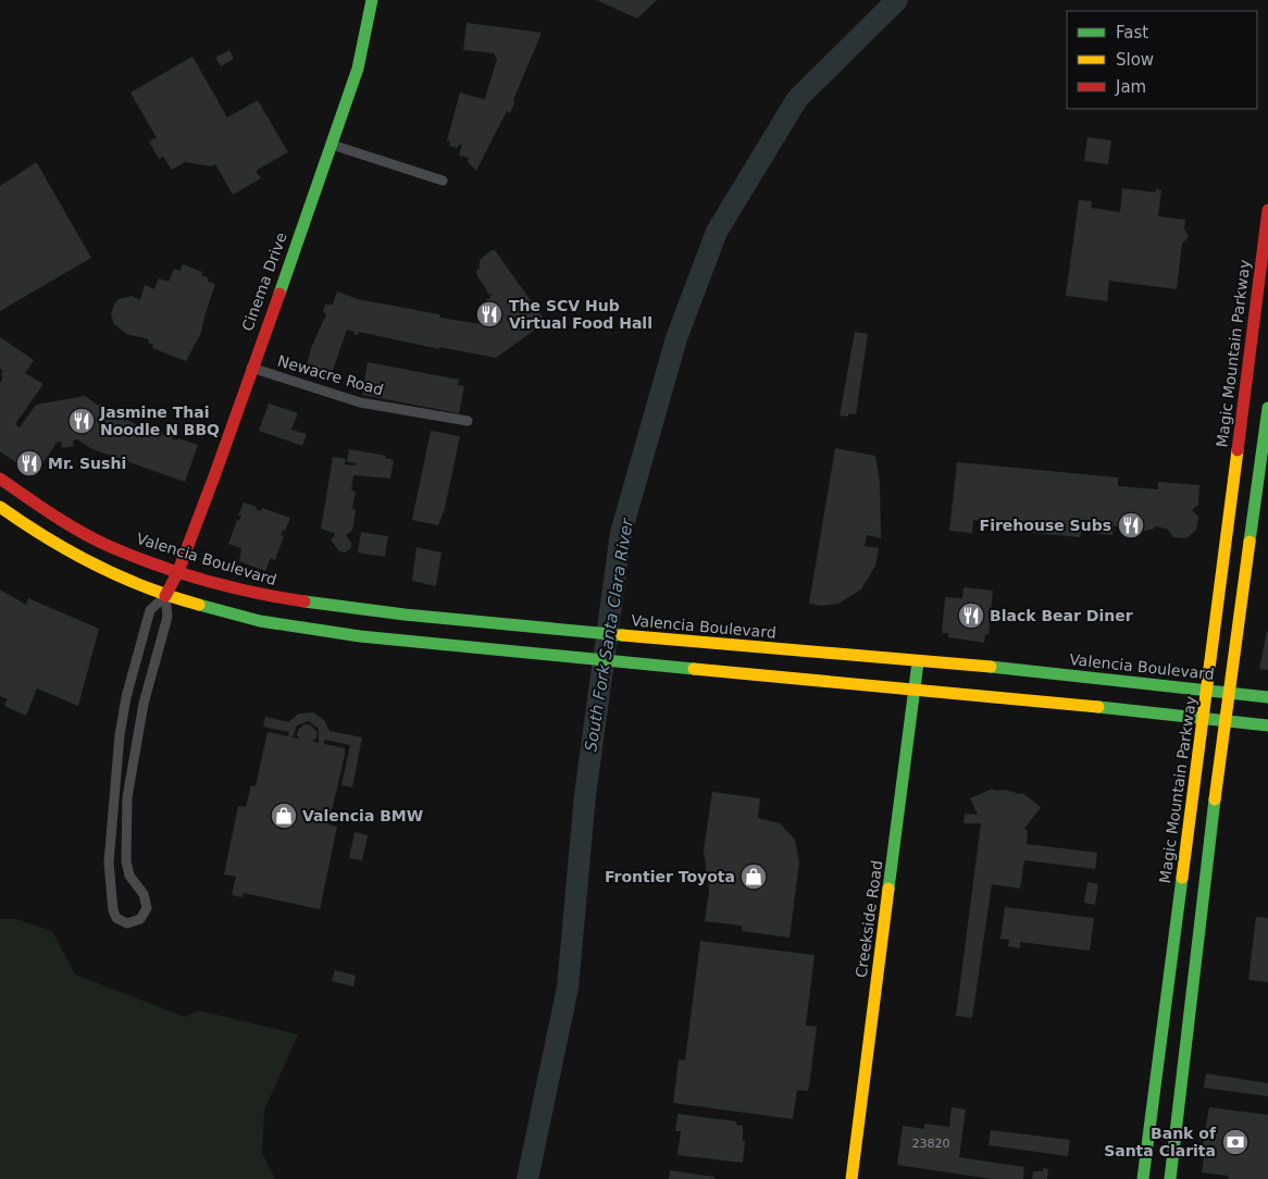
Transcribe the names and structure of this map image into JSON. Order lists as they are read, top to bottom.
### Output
{
  "streets": {
    "main road": [
      "Cinema Drive",
      "Magic Mountain Parkway",
      "Valencia Boulevard",
      "Creekside Road"
    ],
    "street": ["Newacre Road"]
  },
  "crossings": [
    ["Cinema Drive", "Newacre Road"],
    ["Cinema Drive", "Valencia Boulevard"],
    ["Magic Mountain Parkway", "Valencia Boulevard"],
    ["Valencia Boulevard", "Creekside Road"]
  ],
  "water": ["South Fork Santa Clara River"],
  "places": {
    "restaurant": [
      "The SCV Hub Virtual Food Hall",
      "Jasmine Thai Noodle N BBQ",
      "Mr. Sushi",
      "Firehouse Subs",
      "Black Bear Diner"
    ],
    "shop": ["Valencia BMW", "Frontier Toyota"],
    "bank": ["Bank of Santa Clarita"]
  },
  "house_numbers": ["23820"],
  "legend": ["Fast", "Slow", "Jam"]
}
